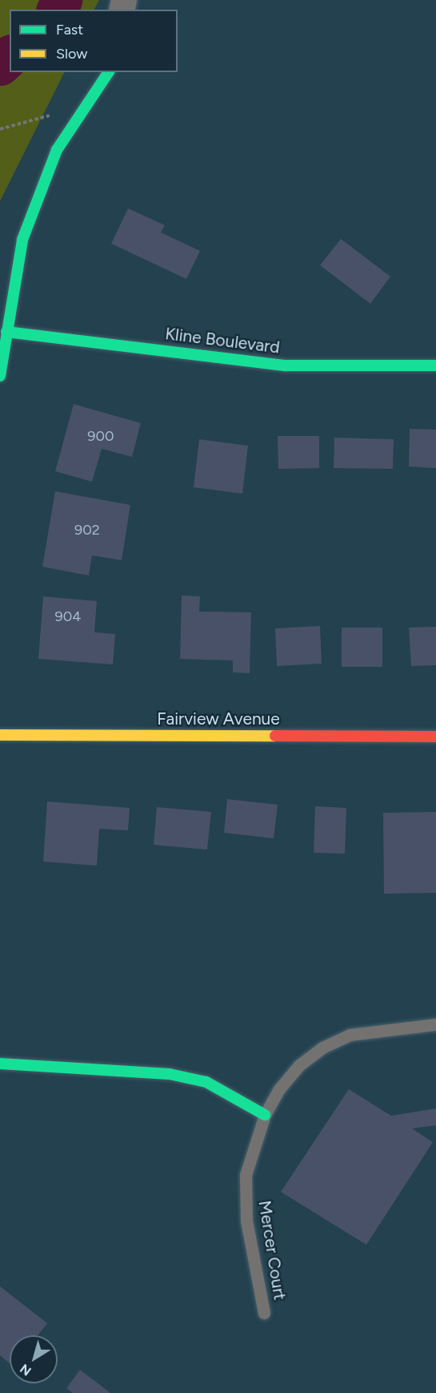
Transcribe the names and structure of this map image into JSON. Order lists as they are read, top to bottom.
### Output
{
  "streets": {
    "street": ["Kline Boulevard", "Fairview Avenue"],
    "lane": ["Mercer Court"]
  },
  "house_numbers": ["900", "902", "904"],
  "legend": ["Fast", "Slow"],
  "north": "bottom left"
}
